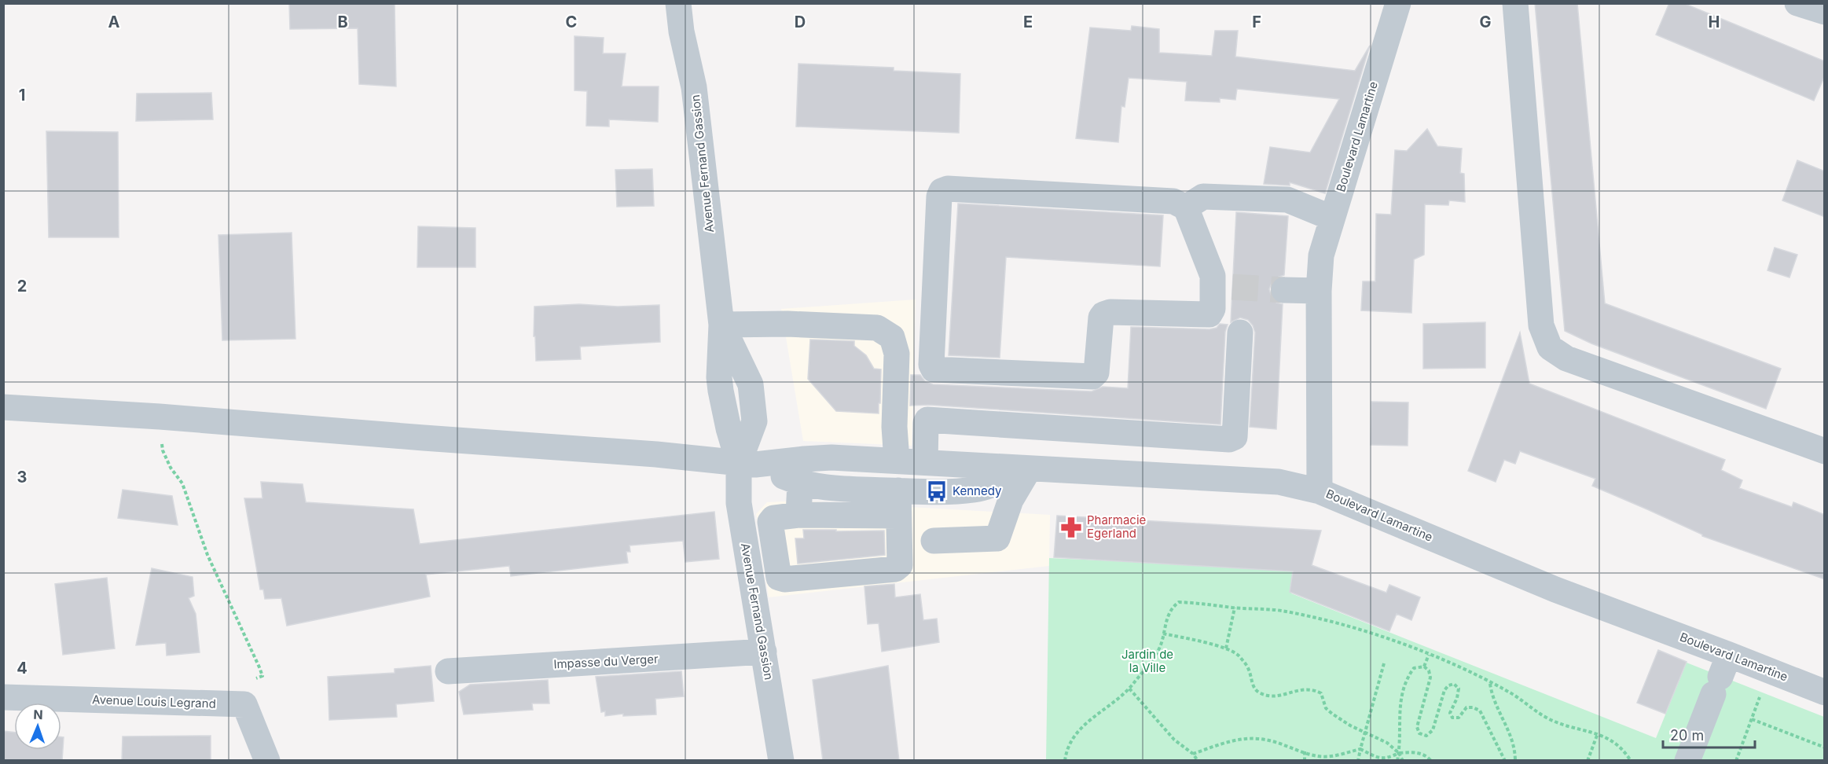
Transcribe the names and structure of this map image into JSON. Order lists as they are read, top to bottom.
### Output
{
  "streets": {
    "street": [
      "Boulevard Lamartine",
      "Avenue Fernand Gassion",
      "Impasse du Verger",
      "Avenue Louis Legrand"
    ]
  },
  "crossings": [
    ["Avenue Fernand Gassion", "Impasse du Verger"]
  ],
  "parks": ["Jardin de la Ville"],
  "places": {
    "bus stop": ["Kennedy"],
    "pharmacy": ["Pharmacie Egerland"]
  },
  "scale_bar": "20 m",
  "north": "top",
  "grid": {
    "columns": [
      "A",
      "B",
      "C",
      "D",
      "E",
      "F",
      "G",
      "H"
    ],
    "rows": [
      "1",
      "2",
      "3",
      "4"
    ]
  }
}
